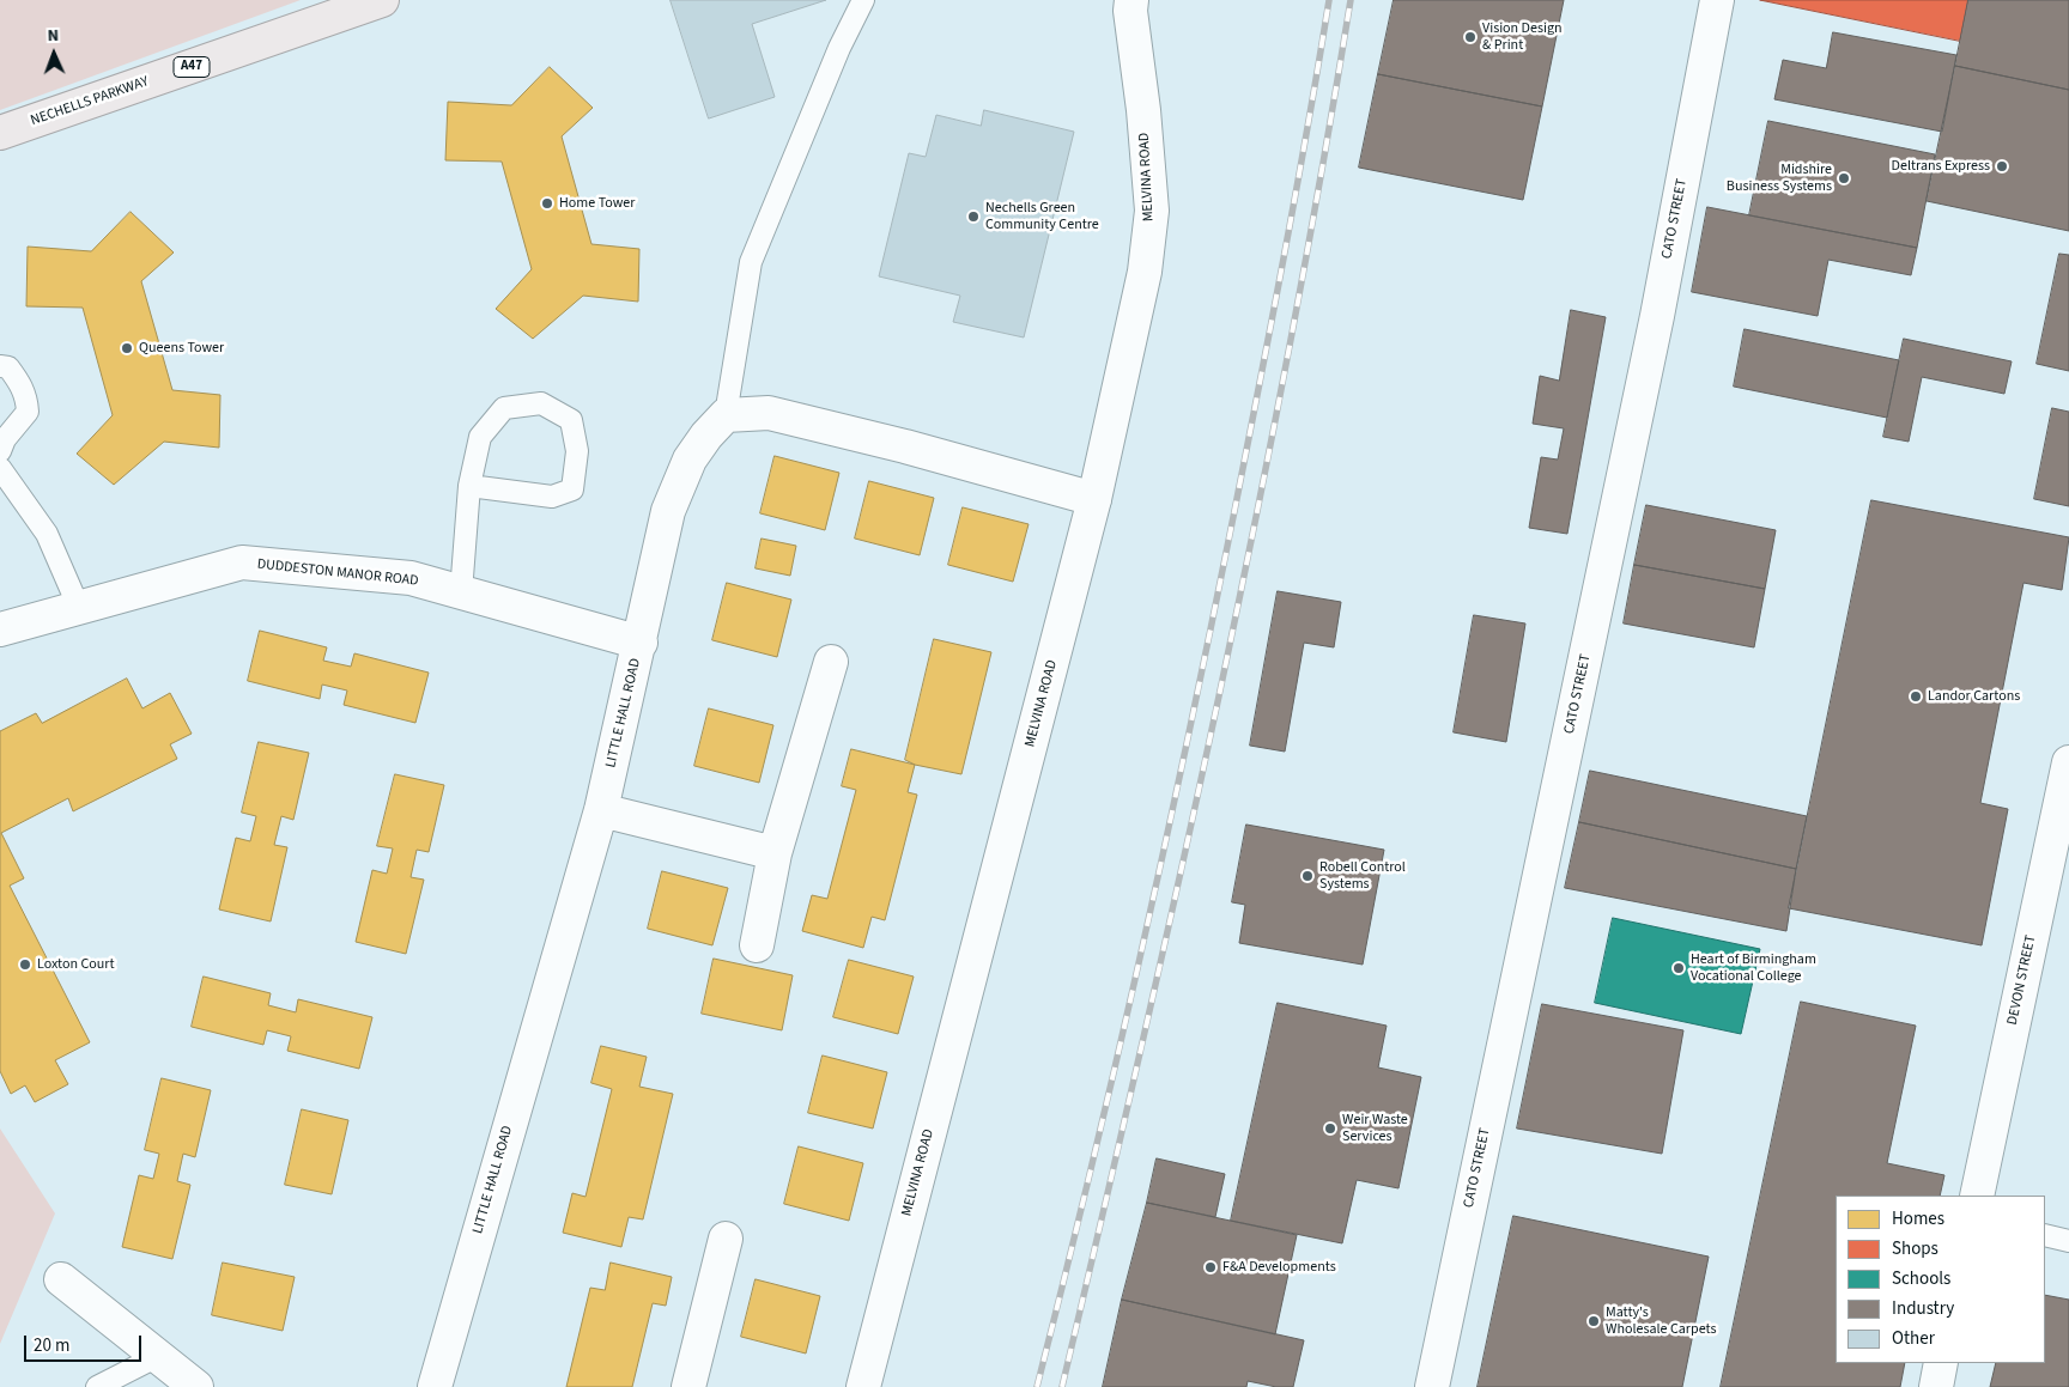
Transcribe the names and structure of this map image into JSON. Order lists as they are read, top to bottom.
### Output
{
  "streets": {
    "main road": ["A47", "NECHELLS PARKWAY"],
    "street": [
      "MELVINA ROAD",
      "CATO STREET",
      "DUDDESTON MANOR ROAD",
      "LITTLE HALL ROAD",
      "DEVON STREET"
    ]
  },
  "crossings": [
    ["DUDDESTON MANOR ROAD", "LITTLE HALL ROAD"]
  ],
  "places": [
    "Vision Design & Print",
    "Deltrans Express",
    "Midshire Business Systems",
    "Home Tower",
    "Nechells Green Community Centre",
    "Queens Tower",
    "Landor Cartons",
    "Robell Control Systems",
    "Loxton Court",
    "Heart of Birmingham Vocational College",
    "Weir Waste Services",
    "F&A Developments",
    "Matty's Wholesale Carpets"
  ],
  "legend": [
    "Homes",
    "Shops",
    "Schools",
    "Industry",
    "Other"
  ],
  "scale_bar": "20 m",
  "north": "top"
}
